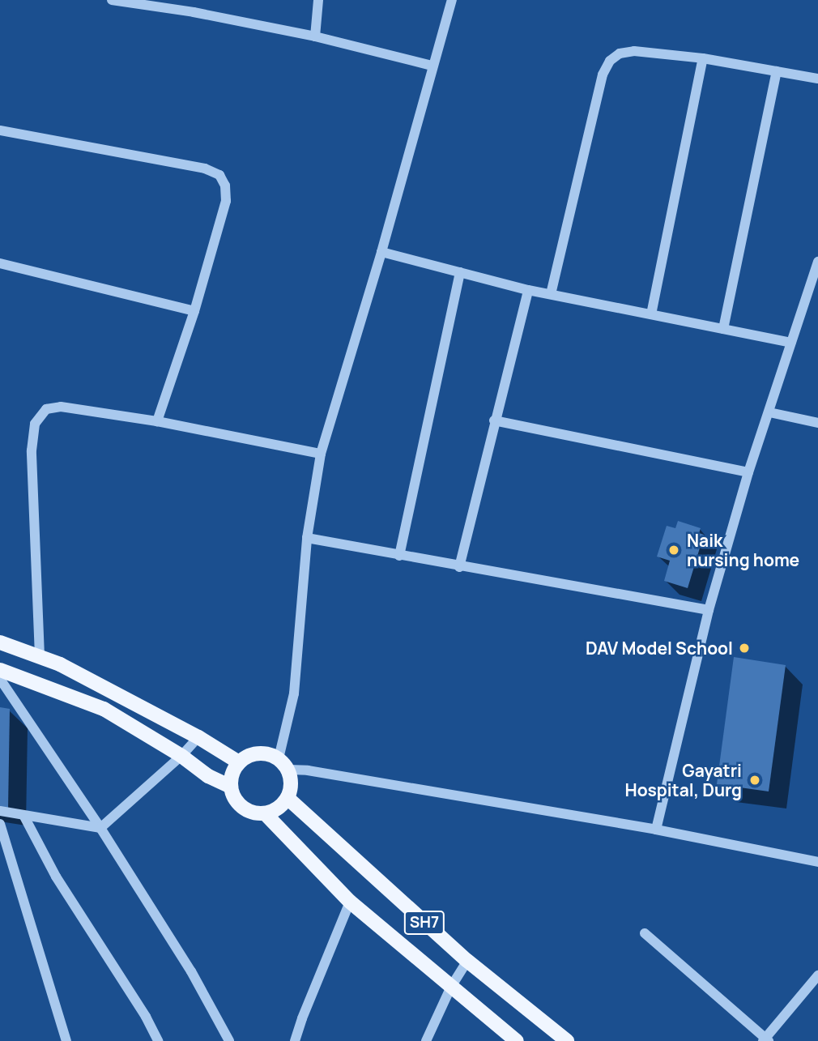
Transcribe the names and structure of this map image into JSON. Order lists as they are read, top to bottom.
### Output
{
  "streets": {
    "main road": ["SH7"]
  },
  "places": ["Naik nursing home", "DAV Model School", "Gayatri Hospital, Durg"]
}
